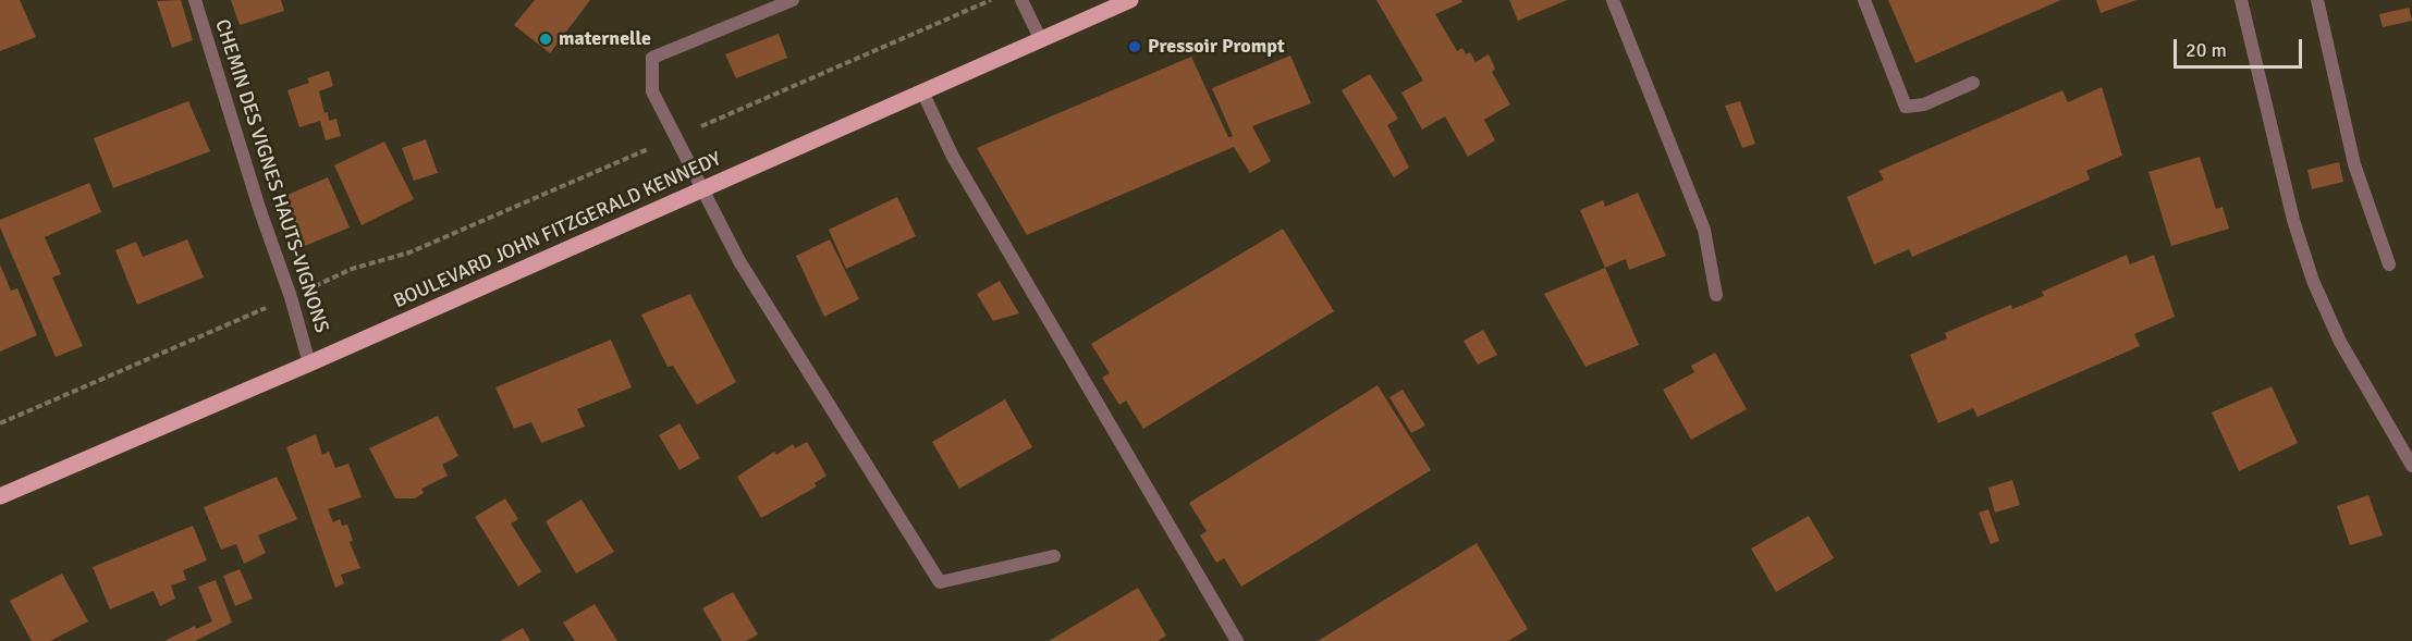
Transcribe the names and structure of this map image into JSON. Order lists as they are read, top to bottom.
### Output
{
  "streets": {
    "main road": ["BOULEVARD JOHN FITZGERALD KENNEDY"],
    "street": ["CHEMIN DES VIGNES HAUTS-VIGNONS"]
  },
  "crossings": [
    ["CHEMIN DES VIGNES HAUTS-VIGNONS", "BOULEVARD JOHN FITZGERALD KENNEDY"]
  ],
  "places": ["maternelle", "Pressoir Prompt"],
  "scale_bar": "20 m"
}
